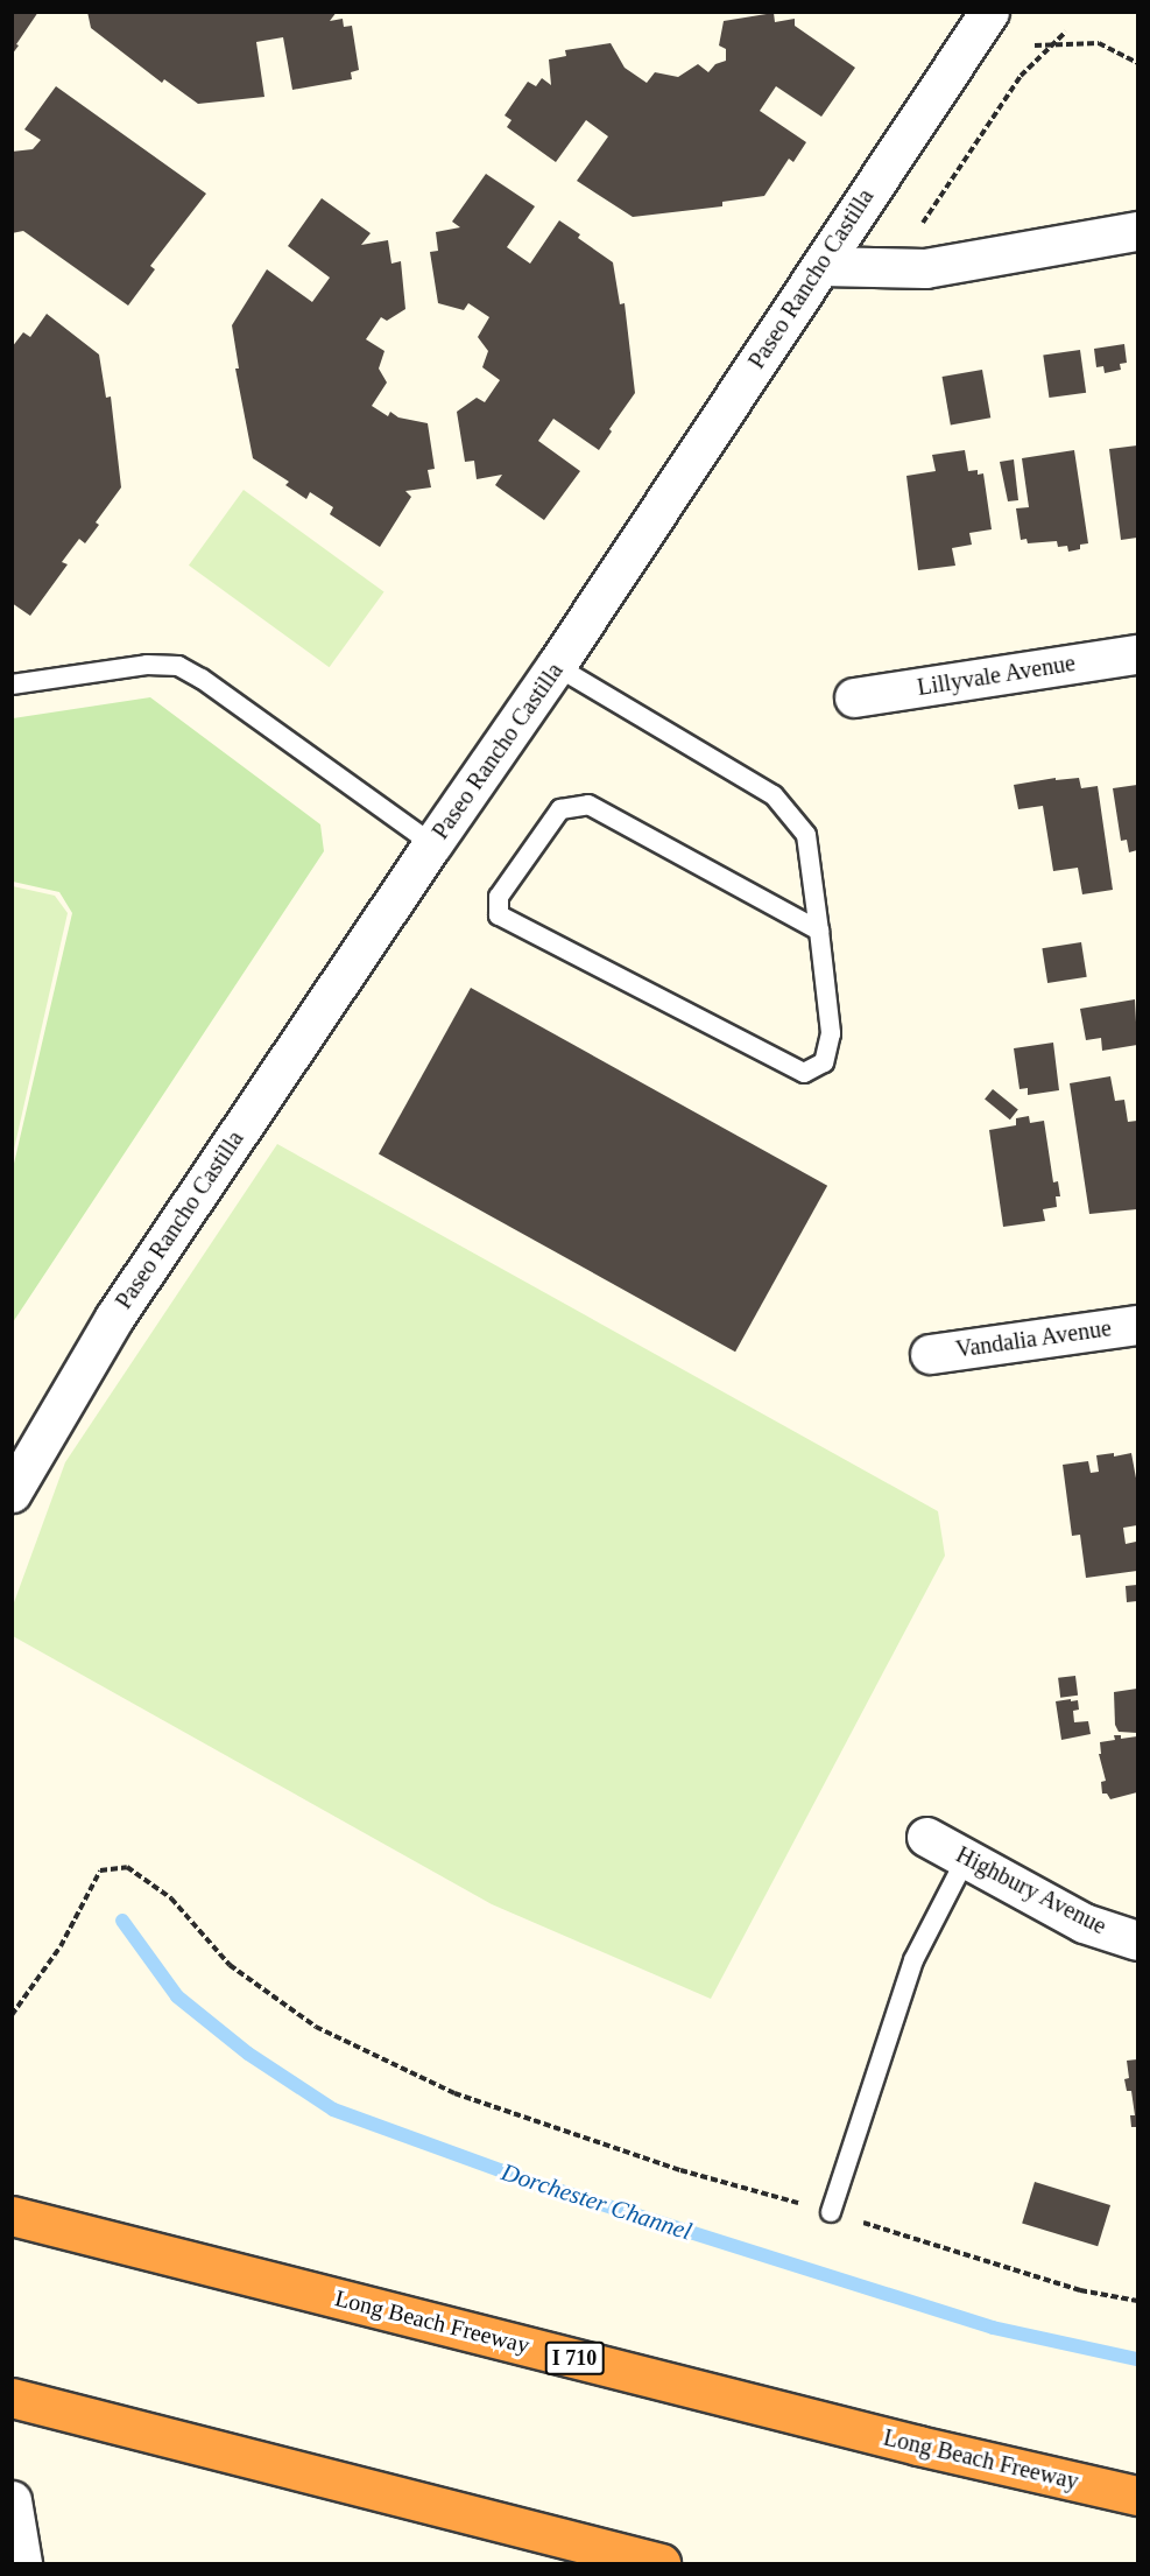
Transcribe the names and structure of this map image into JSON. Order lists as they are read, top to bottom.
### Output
{
  "streets": {
    "highway": ["Long Beach Freeway", "I 710"],
    "street": [
      "Paseo Rancho Castilla",
      "Lillyvale Avenue",
      "Vandalia Avenue",
      "Highbury Avenue"
    ]
  },
  "water": ["Dorchester Channel"]
}
